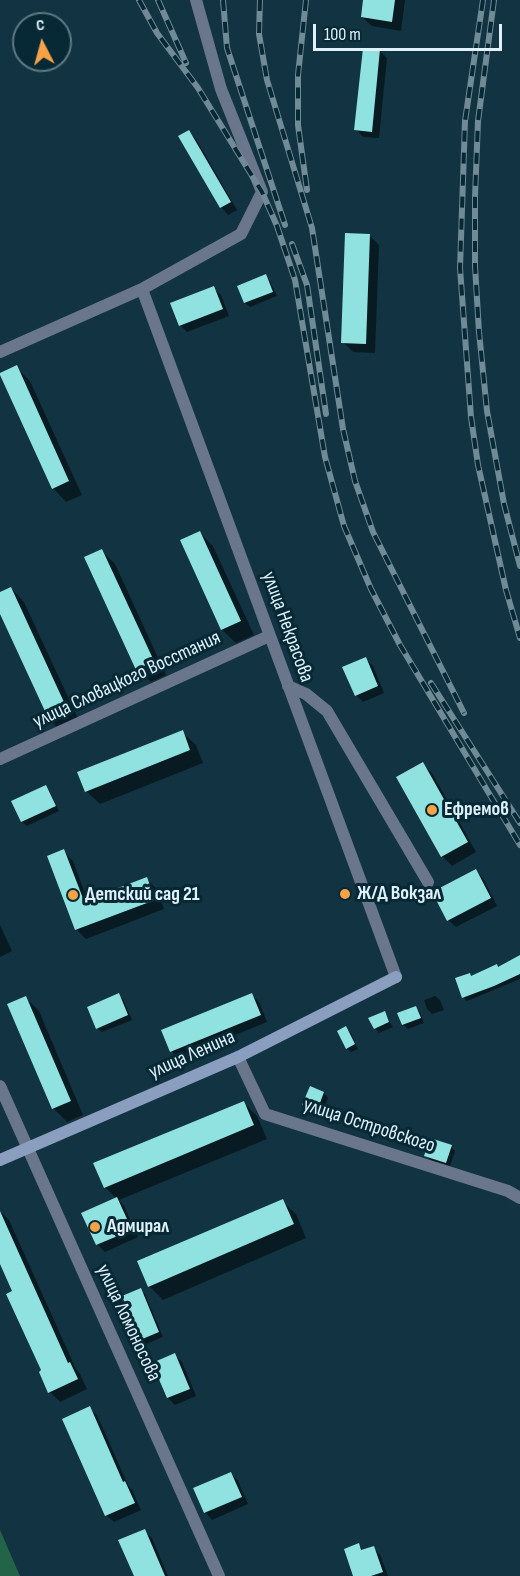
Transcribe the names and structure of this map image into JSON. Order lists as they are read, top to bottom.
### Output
{
  "streets": {
    "main road": ["улица Ленина"],
    "street": [
      "улица Некрасова",
      "улица Словацкого Восстания",
      "улица Островского",
      "улица Ломоносова"
    ]
  },
  "crossings": [
    ["улица Некрасова", "улица Словацкого Восстания"],
    ["улица Некрасова", "улица Ленина"],
    ["улица Ленина", "улица Островского"],
    ["улица Ленина", "улица Ломоносова"]
  ],
  "places": [
    "Ефремов",
    "Ж/Д Вокзал",
    "Детский сад 21",
    "Адмирал"
  ],
  "scale_bar": "100 m",
  "north": "top"
}
